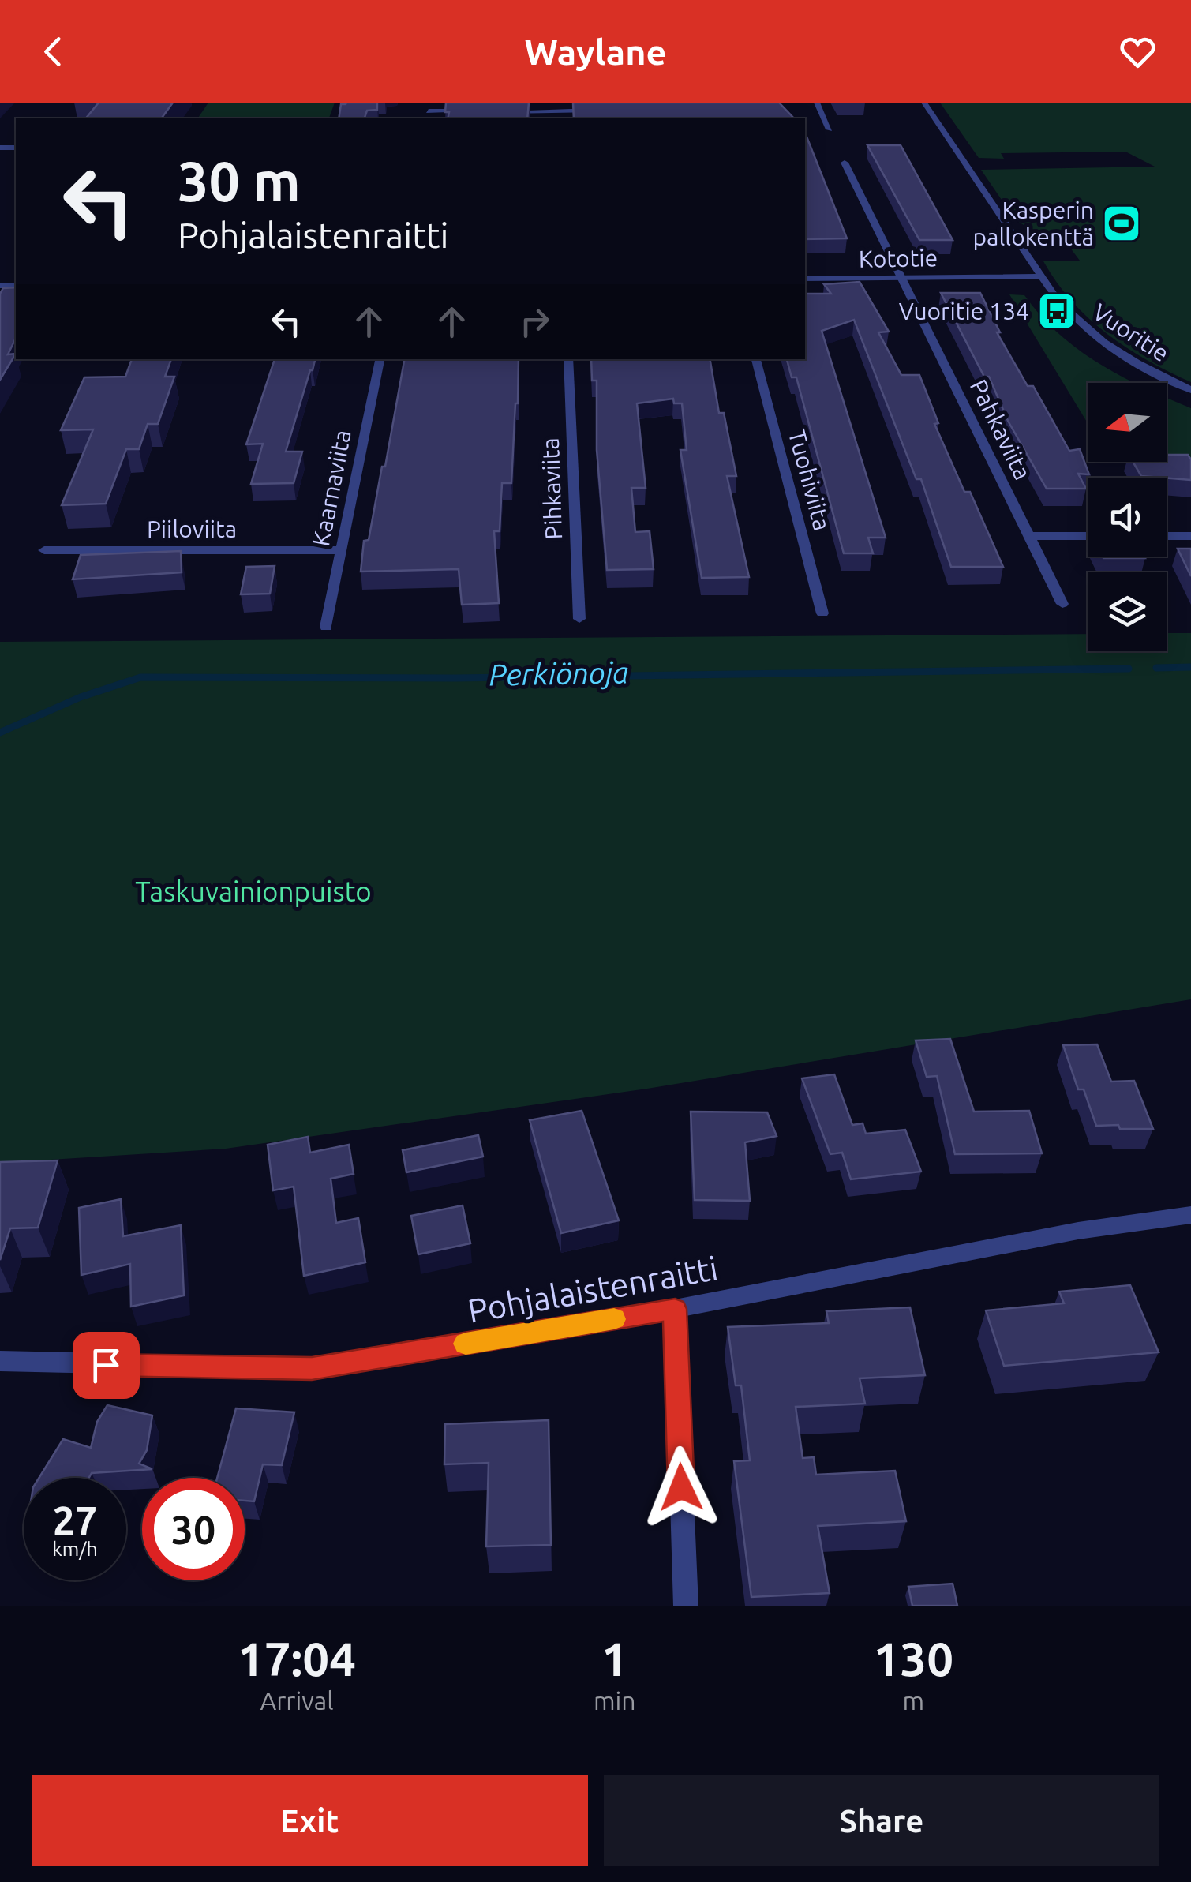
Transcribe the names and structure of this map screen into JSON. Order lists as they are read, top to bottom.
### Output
{
  "streets": {
    "street": [
      "Kototie",
      "Vuoritie",
      "Pahkaviita",
      "Tuohiviita",
      "Kaarnaviita",
      "Pihkaviita",
      "Piiloviita",
      "Pohjalaistenraitti"
    ]
  },
  "crossings": [
    ["Kototie", "Vuoritie"],
    ["Kototie", "Pahkaviita"],
    ["Kaarnaviita", "Piiloviita"]
  ],
  "water": ["Perkiönoja"],
  "parks": ["Taskuvainionpuisto"],
  "places": {
    "sports": ["Kasperin pallokenttä"],
    "bus stop": ["Vuoritie 134"]
  },
  "north": "left",
  "page": {
    "header": "Waylane",
    "turn": ["30 m", "Pohjalaistenraitti"],
    "speed": "27 km/h",
    "limit": "30",
    "eta": [
      "17:04",
      "Arrival",
      "1",
      "min",
      "130",
      "m"
    ],
    "buttons": ["Exit", "Share"]
  }
}
